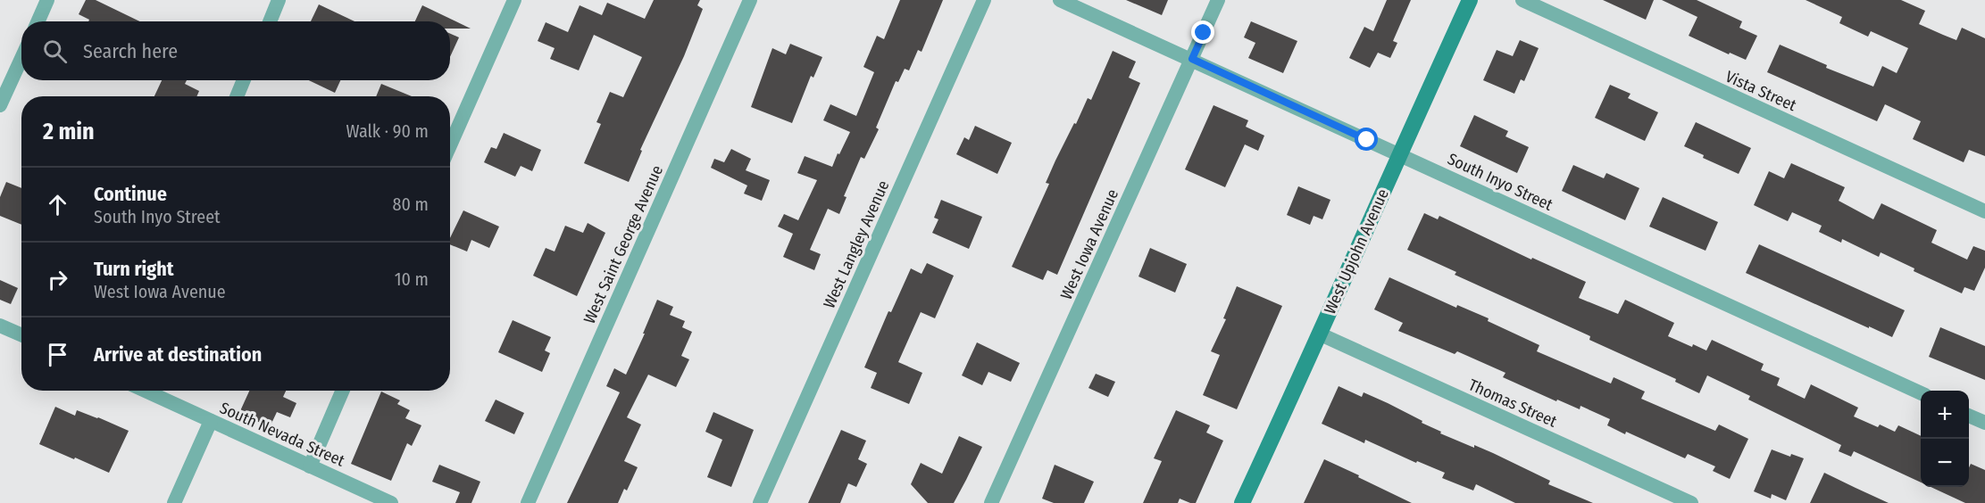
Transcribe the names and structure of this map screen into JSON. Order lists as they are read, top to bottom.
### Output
{
  "streets": {
    "street": [
      "Vista Street",
      "South Inyo Street",
      "West Saint George Avenue",
      "West Langley Avenue",
      "West Iowa Avenue",
      "West Upjohn Avenue",
      "Thomas Street",
      "South Nevada Street"
    ]
  },
  "crossings": [
    ["South Inyo Street", "West Iowa Avenue"],
    ["South Inyo Street", "West Upjohn Avenue"],
    ["West Upjohn Avenue", "Thomas Street"]
  ],
  "page": {
    "search": "Search here",
    "heading": ["2 min", "Walk · 90 m"],
    "list": [
      ["Continue", "South Inyo Street", "80 m"],
      ["Turn right", "West Iowa Avenue", "10 m"],
      "Arrive at destination"
    ],
    "map_buttons": ["+", "−"]
  }
}
